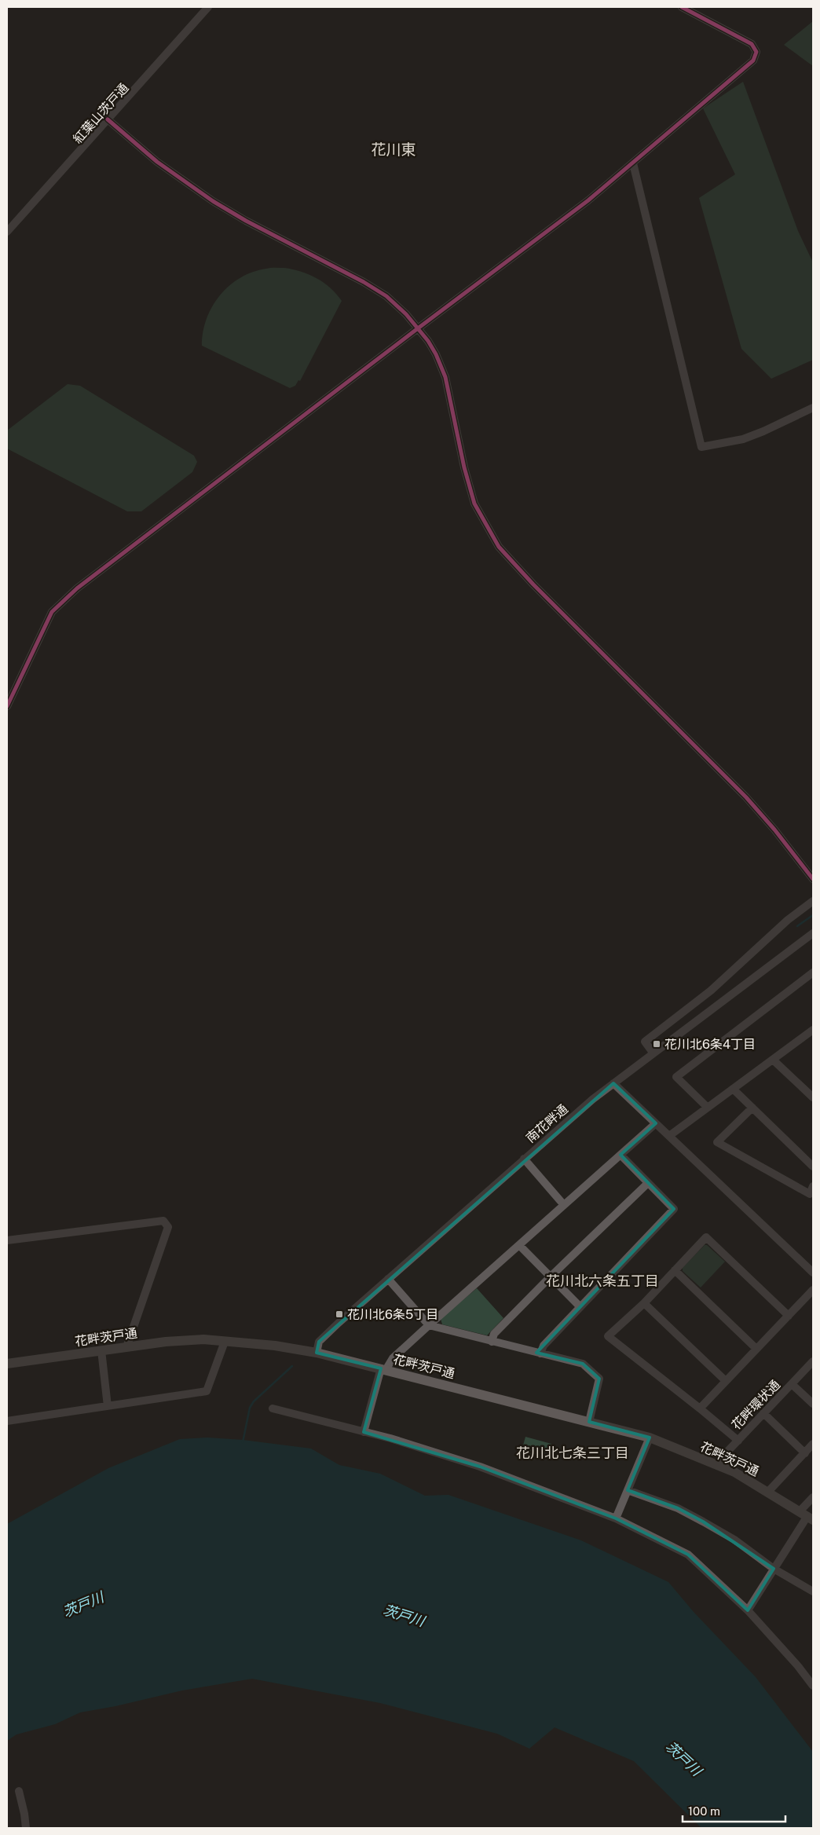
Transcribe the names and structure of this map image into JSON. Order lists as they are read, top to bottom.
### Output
{
  "streets": {
    "main road": ["花畔茨戸通"],
    "street": ["紅葉山茨戸通", "南花畔通", "花畔環状通"]
  },
  "crossings": [
    ["南花畔通", "花畔茨戸通"],
    ["花畔茨戸通", "花畔環状通"]
  ],
  "districts": ["花川東", "花川北六条五丁目", "花川北七条三丁目"],
  "water": ["茨戸川"],
  "places": {
    "transit": ["花川北6条4丁目", "花川北6条5丁目"]
  },
  "scale_bar": "100 m"
}
